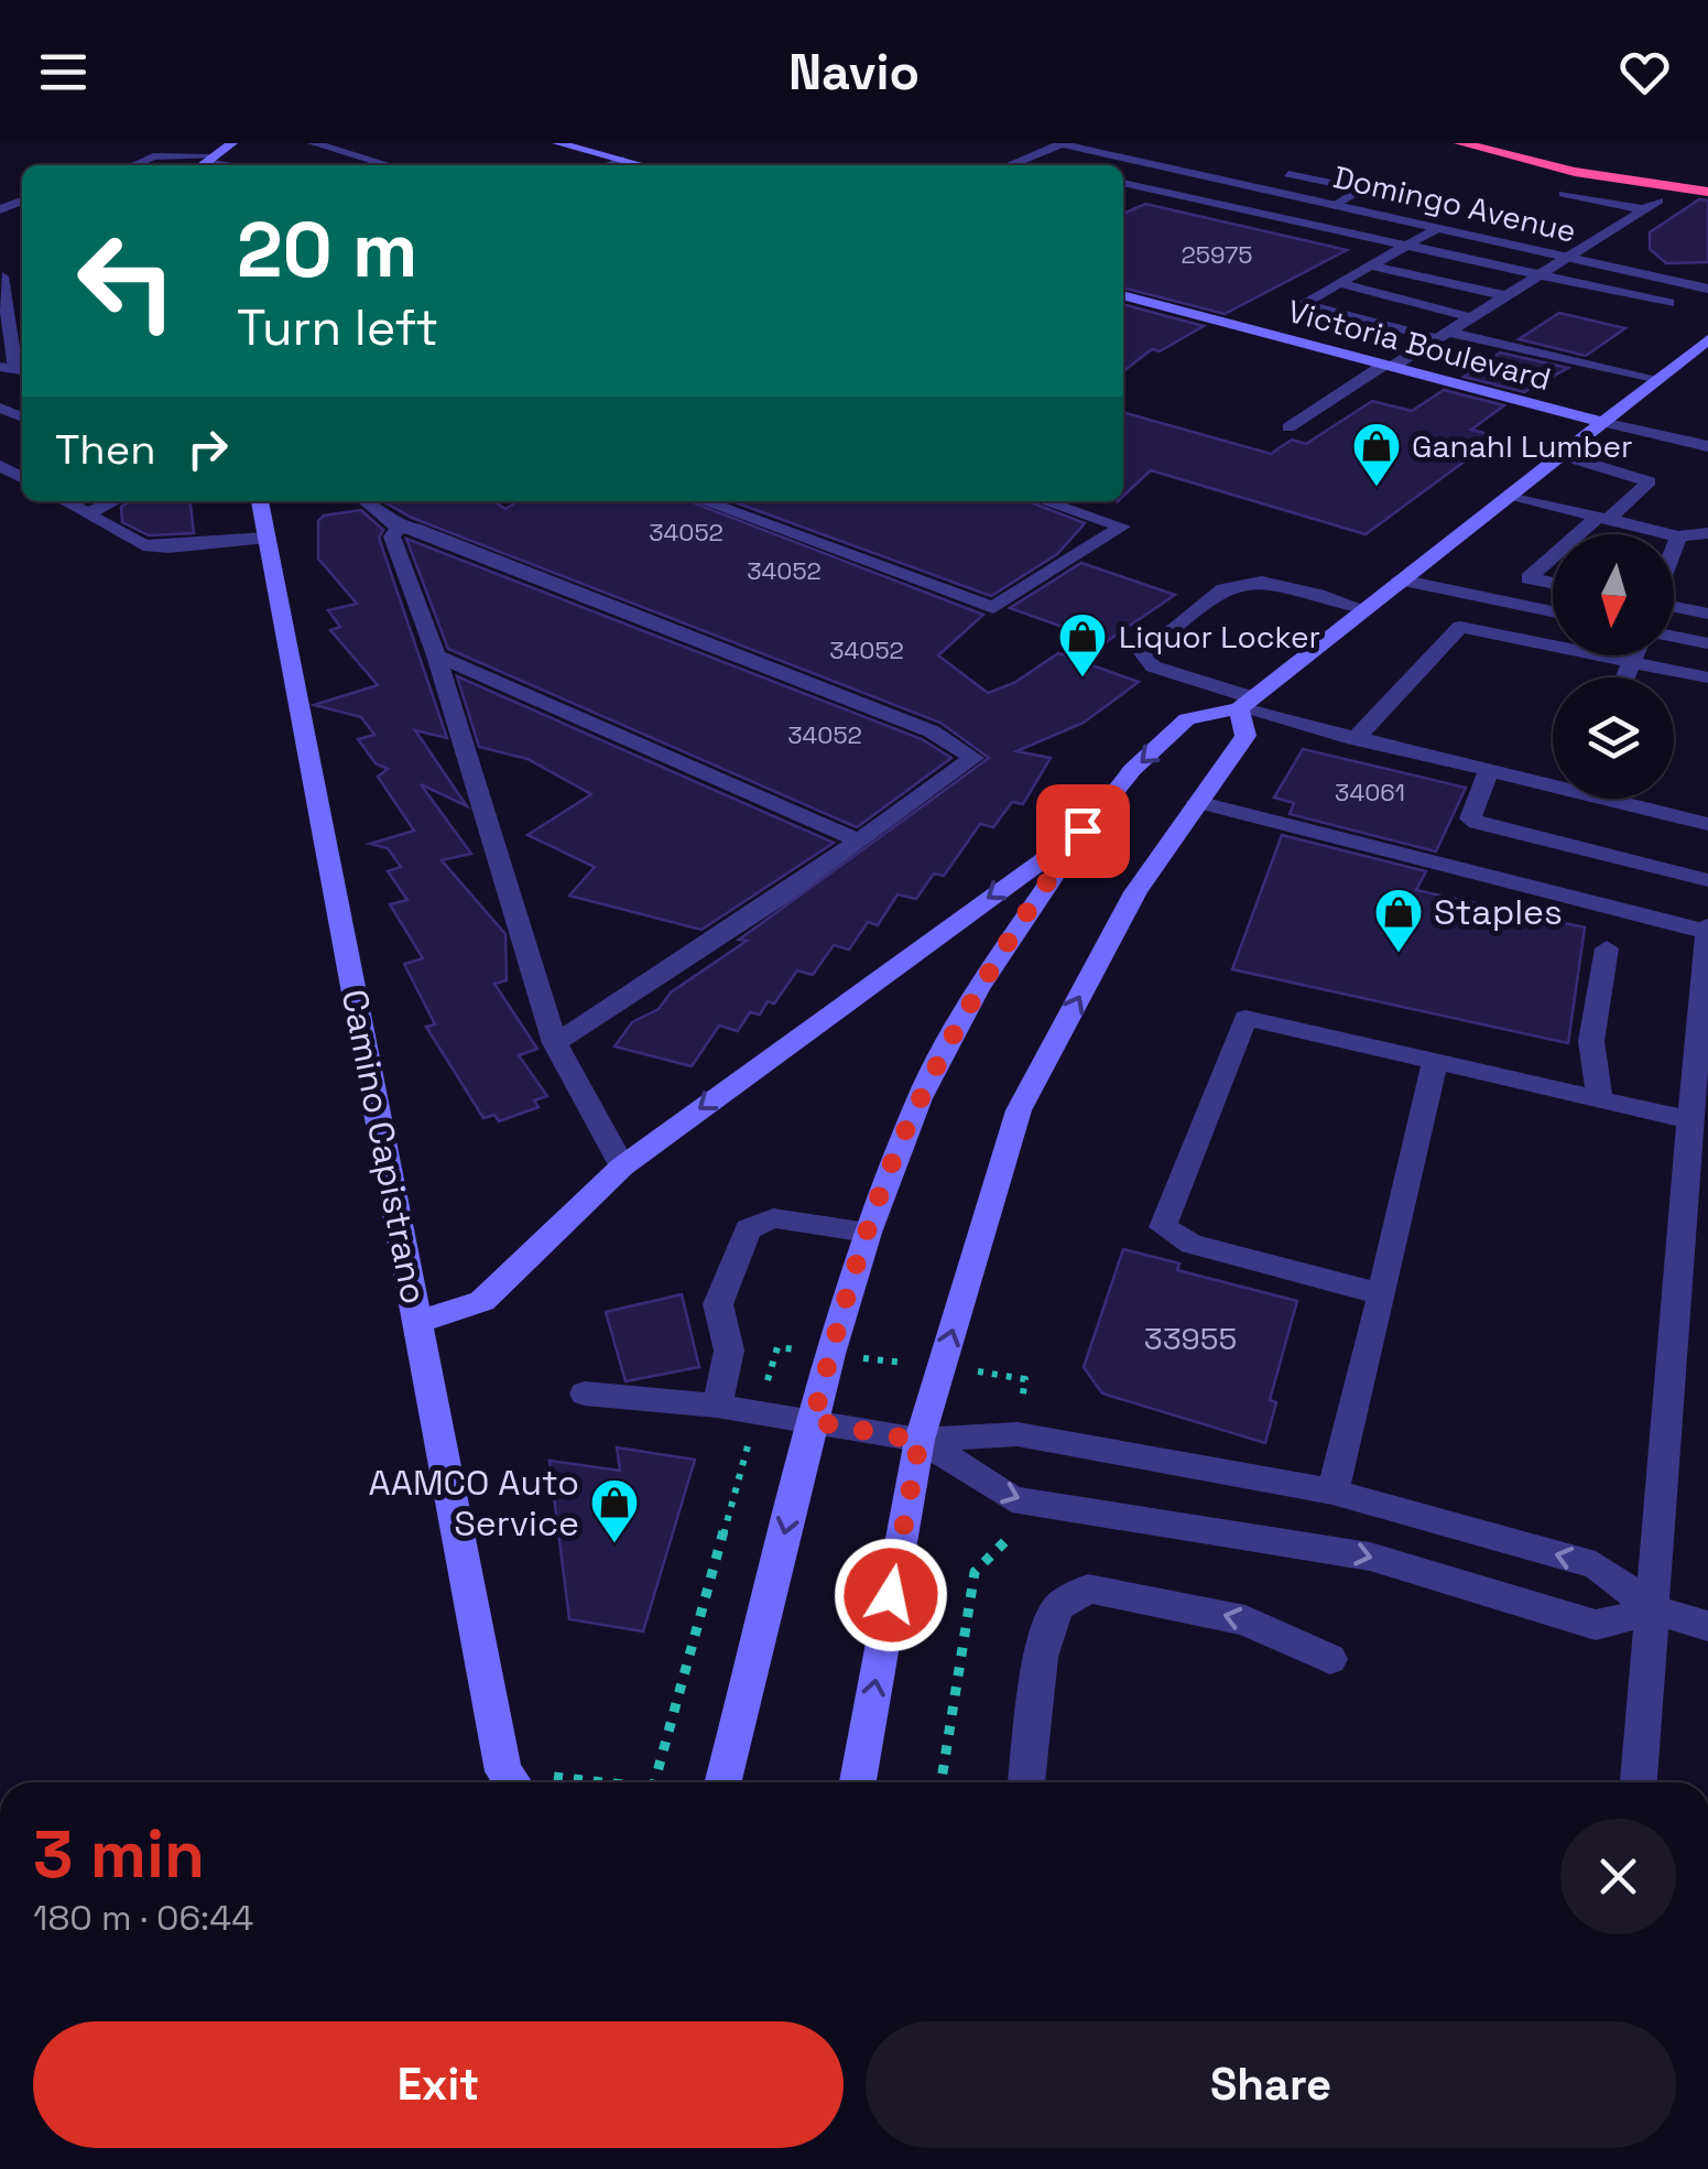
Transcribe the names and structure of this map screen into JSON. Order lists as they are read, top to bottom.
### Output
{
  "streets": {
    "main road": ["Victoria Boulevard", "Camino Capistrano"],
    "street": ["Domingo Avenue"]
  },
  "places": {
    "shop": [
      "Ganahl Lumber",
      "Liquor Locker",
      "Staples",
      "AAMCO Auto Service"
    ]
  },
  "house_numbers": [
    "25975",
    "34052",
    "34052",
    "34052",
    "34052",
    "34061",
    "33955"
  ],
  "north": "bottom",
  "page": {
    "header": "Navio",
    "turn": ["20 m", "Turn left"],
    "then": "Then",
    "heading": ["3 min", "180 m · 06:44"],
    "buttons": ["Exit", "Share"]
  }
}
